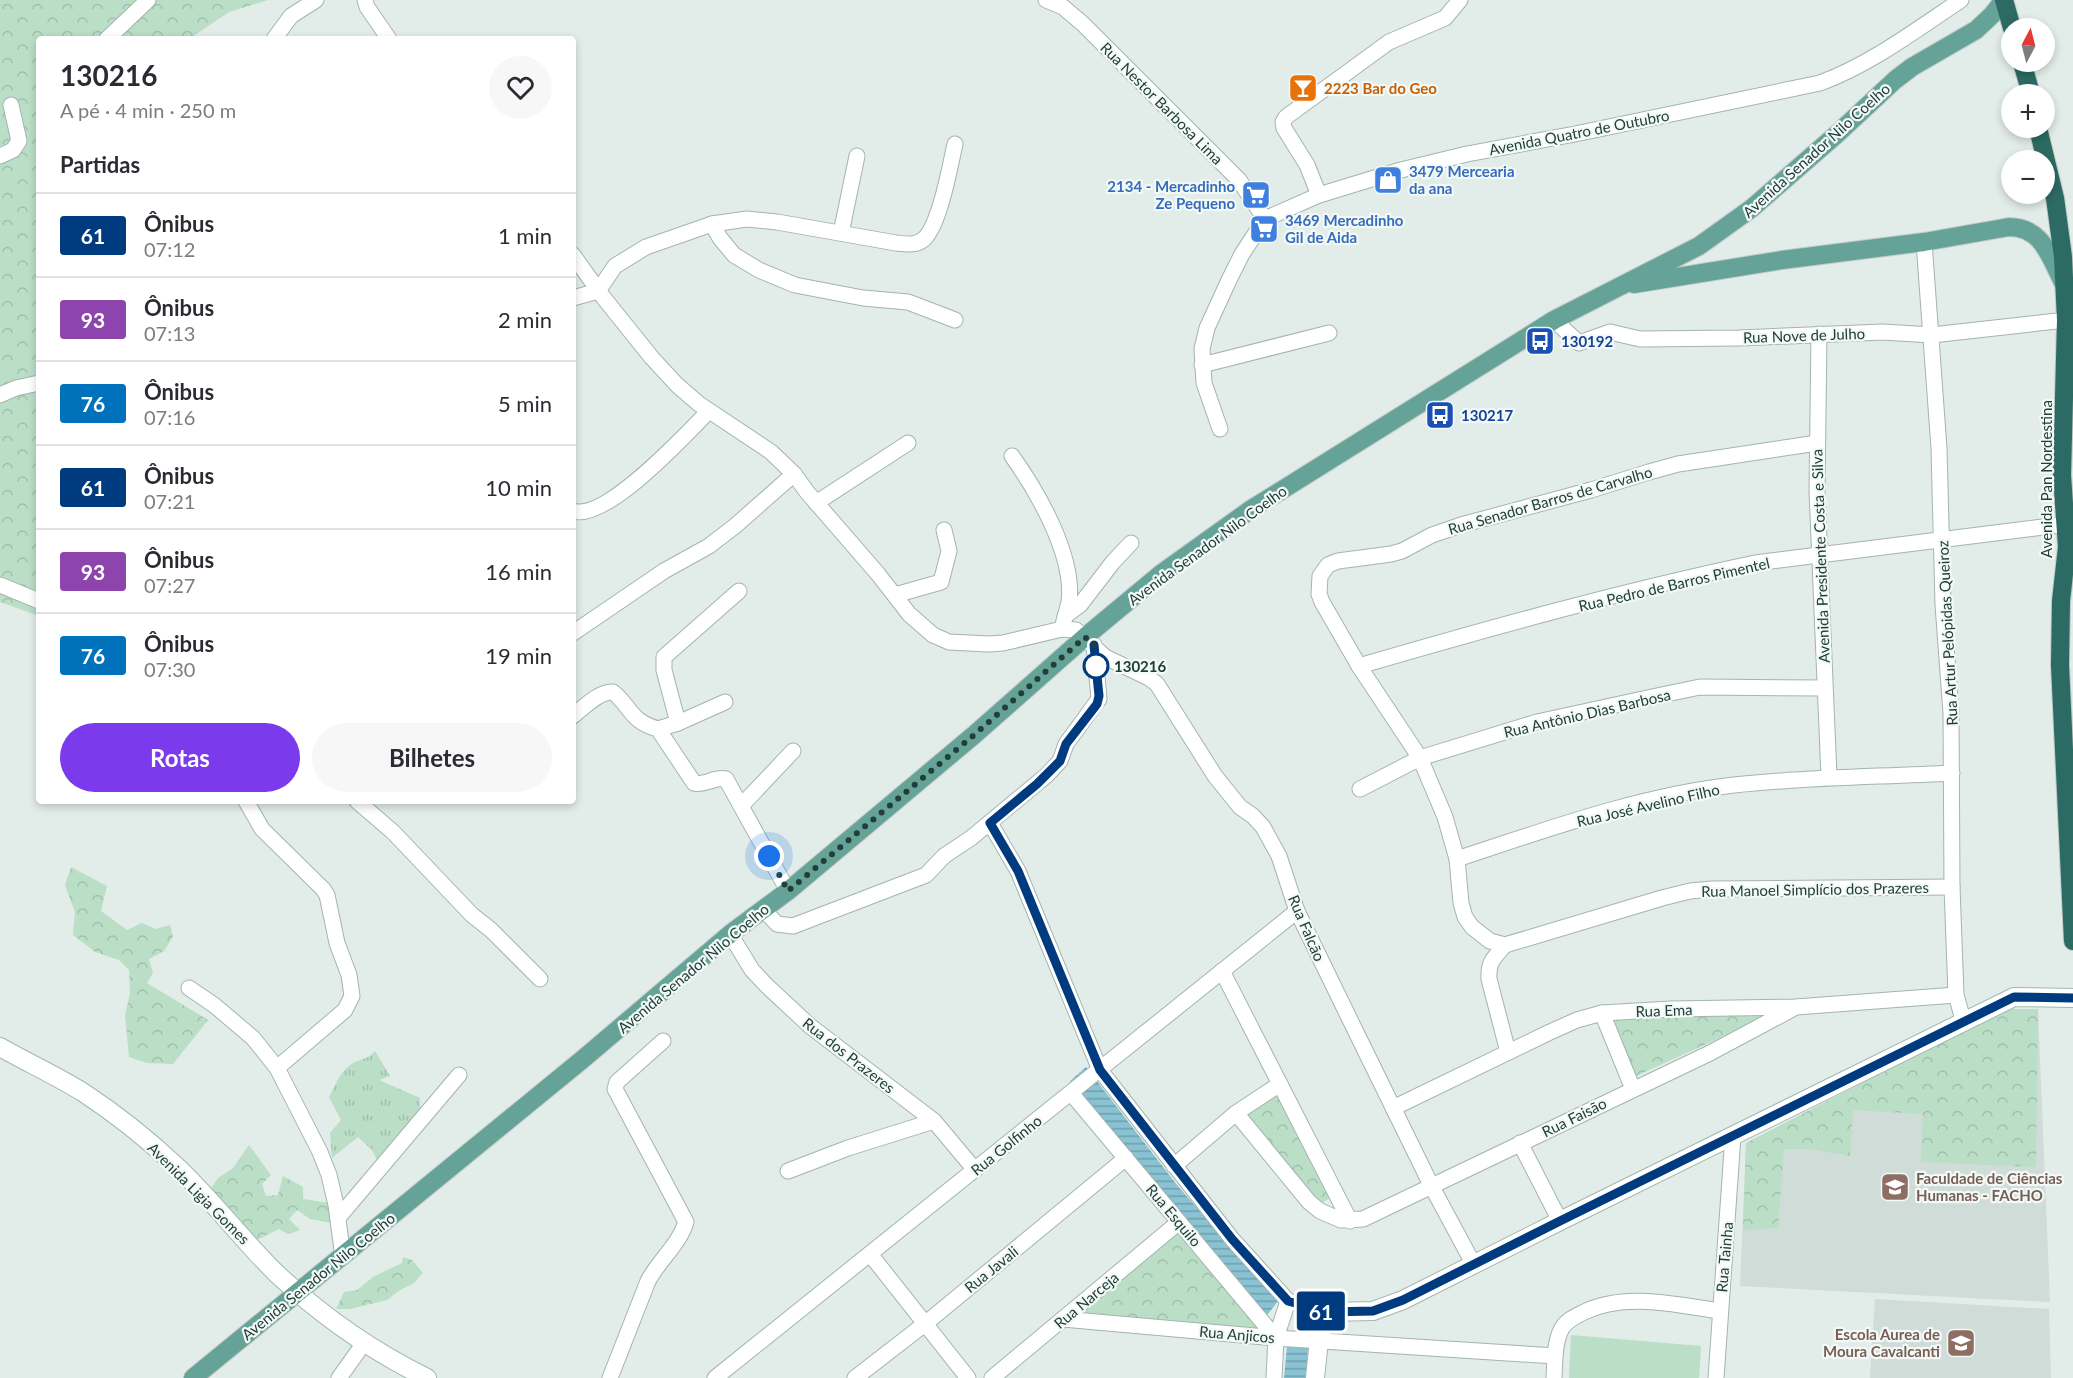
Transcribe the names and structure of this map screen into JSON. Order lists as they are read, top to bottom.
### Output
{
  "streets": {
    "highway": ["Avenida Pan Nordestina"],
    "main road": ["Avenida Senador Nilo Coelho"],
    "street": [
      "Rua Nestor Barbosa Lima",
      "Avenida Quatro de Outubro",
      "Rua Nove de Julho",
      "Rua Senador Barros de Carvalho",
      "Avenida Presidente Costa e Silva",
      "Rua Pedro de Barros Pimentel",
      "Rua Artur Pelópidas Queiroz",
      "Rua Antônio Dias Barbosa",
      "Rua José Avelino Filho",
      "Rua Manoel Simplício dos Prazeres",
      "Rua Falcão",
      "Rua Ema",
      "Rua dos Prazeres",
      "Rua Faisão",
      "Rua Golfinho",
      "Avenida Ligia Gomes",
      "Rua Esquilo",
      "Rua Tainha",
      "Rua Javali",
      "Rua Narceja",
      "Rua Anjicos"
    ]
  },
  "crossings": [
    ["Rua Nestor Barbosa Lima", "Avenida Quatro de Outubro"],
    ["Avenida Senador Nilo Coelho", "Rua Nove de Julho"],
    ["Avenida Senador Nilo Coelho", "Avenida Pan Nordestina"],
    ["Avenida Senador Nilo Coelho", "Rua Artur Pelópidas Queiroz"],
    ["Avenida Senador Nilo Coelho", "Rua Falcão"],
    ["Avenida Senador Nilo Coelho", "Rua dos Prazeres"],
    ["Avenida Senador Nilo Coelho", "Avenida Ligia Gomes"],
    ["Rua Nove de Julho", "Avenida Pan Nordestina"],
    ["Rua Nove de Julho", "Avenida Presidente Costa e Silva"],
    ["Rua Nove de Julho", "Rua Artur Pelópidas Queiroz"],
    ["Avenida Pan Nordestina", "Rua Pedro de Barros Pimentel"],
    ["Rua Senador Barros de Carvalho", "Avenida Presidente Costa e Silva"],
    ["Rua Senador Barros de Carvalho", "Rua Pedro de Barros Pimentel"],
    ["Avenida Presidente Costa e Silva", "Rua Pedro de Barros Pimentel"],
    ["Avenida Presidente Costa e Silva", "Rua Antônio Dias Barbosa"],
    ["Avenida Presidente Costa e Silva", "Rua José Avelino Filho"],
    ["Rua Pedro de Barros Pimentel", "Rua Artur Pelópidas Queiroz"],
    ["Rua Artur Pelópidas Queiroz", "Rua José Avelino Filho"],
    ["Rua Artur Pelópidas Queiroz", "Rua Manoel Simplício dos Prazeres"],
    ["Rua Artur Pelópidas Queiroz", "Rua Ema"],
    ["Rua Falcão", "Rua Ema"],
    ["Rua Falcão", "Rua Faisão"],
    ["Rua Falcão", "Rua Golfinho"],
    ["Rua Ema", "Rua Faisão"],
    ["Rua dos Prazeres", "Rua Golfinho"],
    ["Rua Golfinho", "Rua Esquilo"],
    ["Rua Esquilo", "Rua Javali"],
    ["Rua Esquilo", "Rua Narceja"],
    ["Rua Esquilo", "Rua Anjicos"],
    ["Rua Narceja", "Rua Anjicos"]
  ],
  "places": {
    "bar": ["2223 Bar do Geo"],
    "shop": ["3479 Mercearia da ana"],
    "supermarket": ["2134 - Mercadinho Ze Pequeno", "3469 Mercadinho Gil de Aida"],
    "bus stop": ["130192", "130217"],
    "other": ["130216"],
    "school or university": ["Faculdade de Ciências Humanas - FACHO", "Escola Aurea de Moura Cavalcanti"]
  },
  "lines": ["bus line 61"],
  "north": "top",
  "page": {
    "on_map": "61",
    "map_buttons": ["+", "−"],
    "heading": [
      ["130216", "A pé · 4 min · 250 m"],
      "Partidas"
    ],
    "list": [
      {
        "mark": "61",
        "name": "Ônibus",
        "note": "07:12",
        "value": "1 min"
      },
      {
        "mark": "93",
        "name": "Ônibus",
        "note": "07:13",
        "value": "2 min"
      },
      {
        "mark": "76",
        "name": "Ônibus",
        "note": "07:16",
        "value": "5 min"
      },
      {
        "mark": "61",
        "name": "Ônibus",
        "note": "07:21",
        "value": "10 min"
      },
      {
        "mark": "93",
        "name": "Ônibus",
        "note": "07:27",
        "value": "16 min"
      },
      {
        "mark": "76",
        "name": "Ônibus",
        "note": "07:30",
        "value": "19 min"
      }
    ],
    "buttons": ["Rotas", "Bilhetes"]
  }
}
